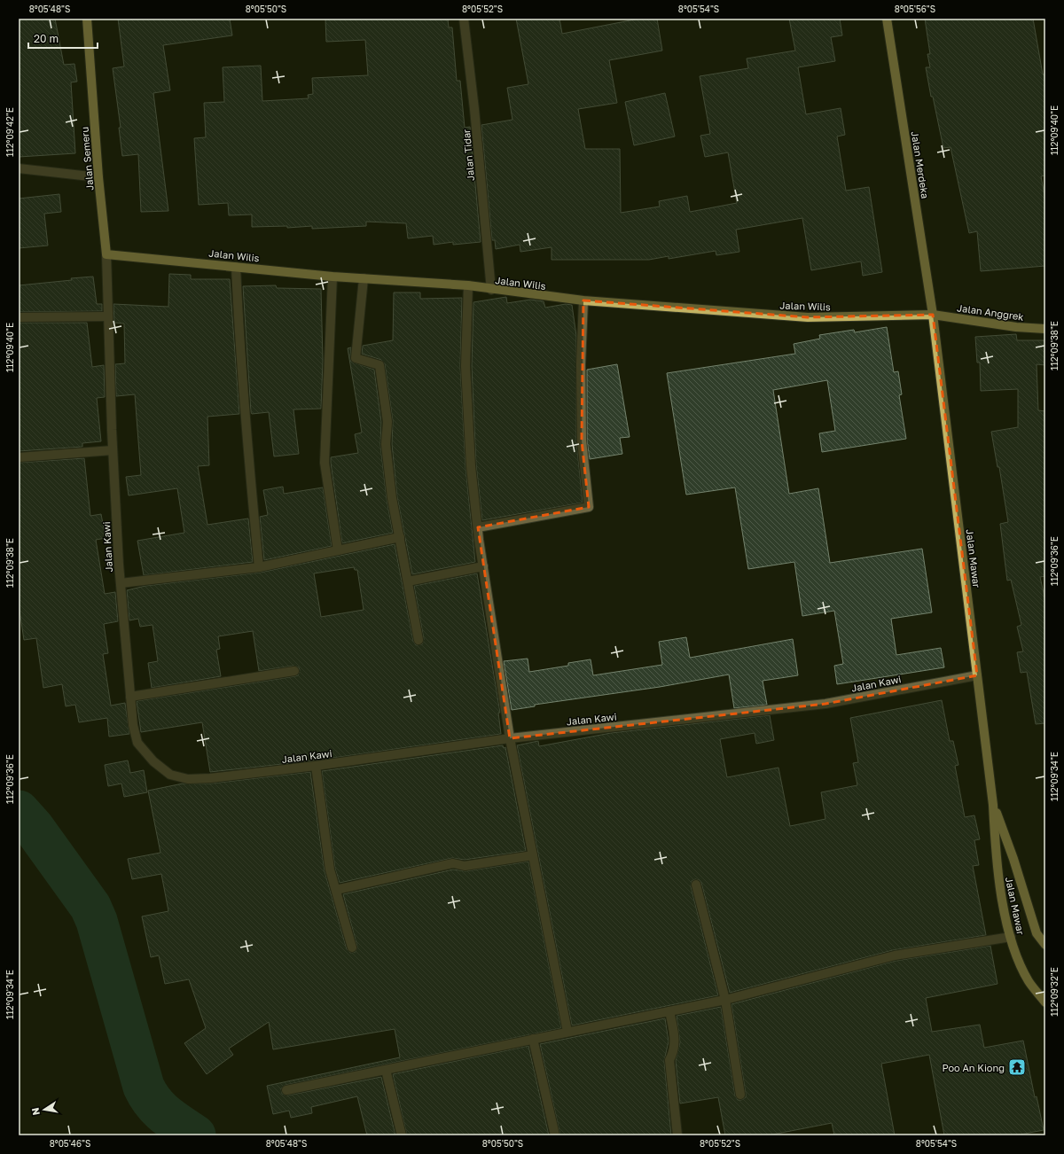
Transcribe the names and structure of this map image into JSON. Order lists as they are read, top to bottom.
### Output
{
  "streets": {
    "main road": [
      "Jalan Semeru",
      "Jalan Merdeka",
      "Jalan Wilis",
      "Jalan Anggrek",
      "Jalan Mawar"
    ],
    "street": ["Jalan Tidar", "Jalan Kawi"]
  },
  "crossings": [
    ["Jalan Tidar", "Jalan Wilis"],
    ["Jalan Semeru", "Jalan Wilis"],
    ["Jalan Semeru", "Jalan Kawi"],
    ["Jalan Merdeka", "Jalan Wilis"],
    ["Jalan Merdeka", "Jalan Anggrek"],
    ["Jalan Merdeka", "Jalan Mawar"],
    ["Jalan Wilis", "Jalan Anggrek"],
    ["Jalan Wilis", "Jalan Kawi"],
    ["Jalan Wilis", "Jalan Mawar"],
    ["Jalan Anggrek", "Jalan Mawar"],
    ["Jalan Kawi", "Jalan Mawar"]
  ],
  "places": {
    "temple": ["Poo An Kiong"]
  },
  "scale_bar": "20 m",
  "north": "left",
  "coordinates": [
    "8°05'48\"S",
    "8°05'50\"S",
    "8°05'52\"S",
    "8°05'54\"S",
    "8°05'56\"S",
    "112°09'40\"E",
    "112°09'42\"E",
    "112°09'38\"E",
    "112°09'36\"E",
    "112°09'34\"E",
    "112°09'32\"E",
    "8°05'46\"S"
  ]
}
